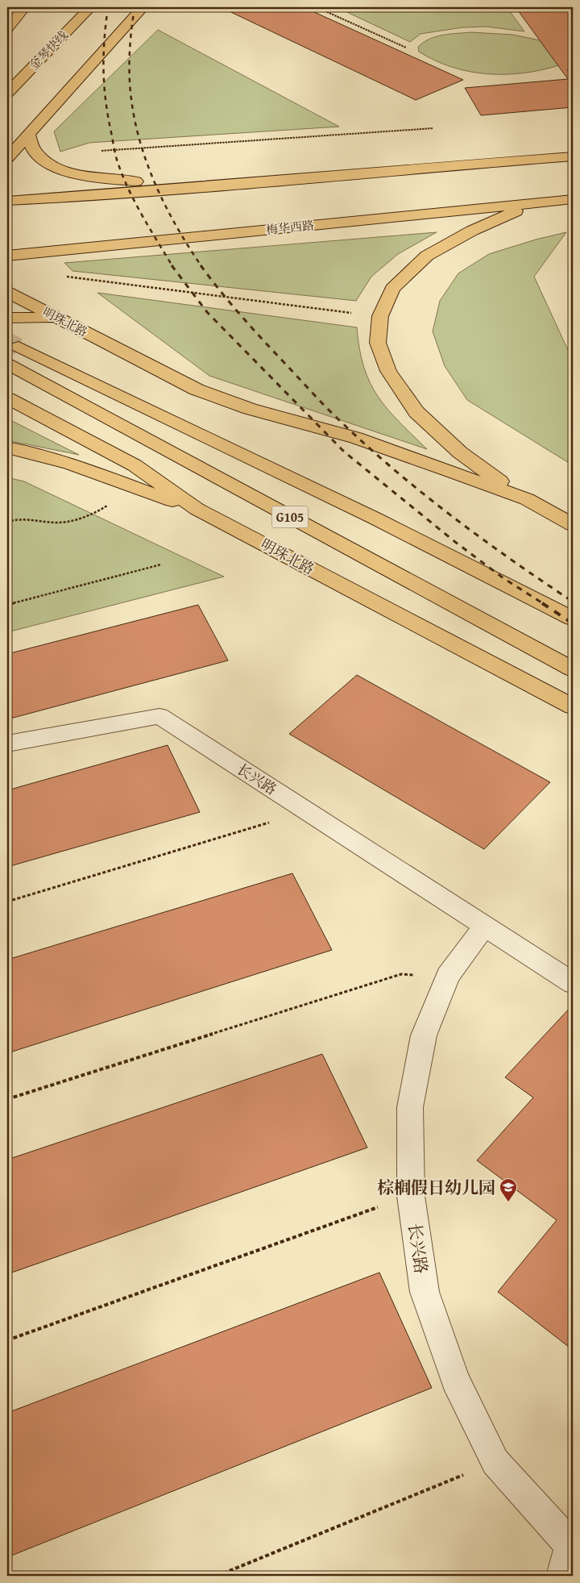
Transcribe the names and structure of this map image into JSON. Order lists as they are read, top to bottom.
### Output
{
  "streets": {
    "main road": [
      "金琴快线",
      "梅华西路",
      "明珠北路",
      "G105"
    ],
    "lane": ["长兴路"]
  },
  "places": {
    "school or university": ["棕榈假日幼儿园"]
  }
}
